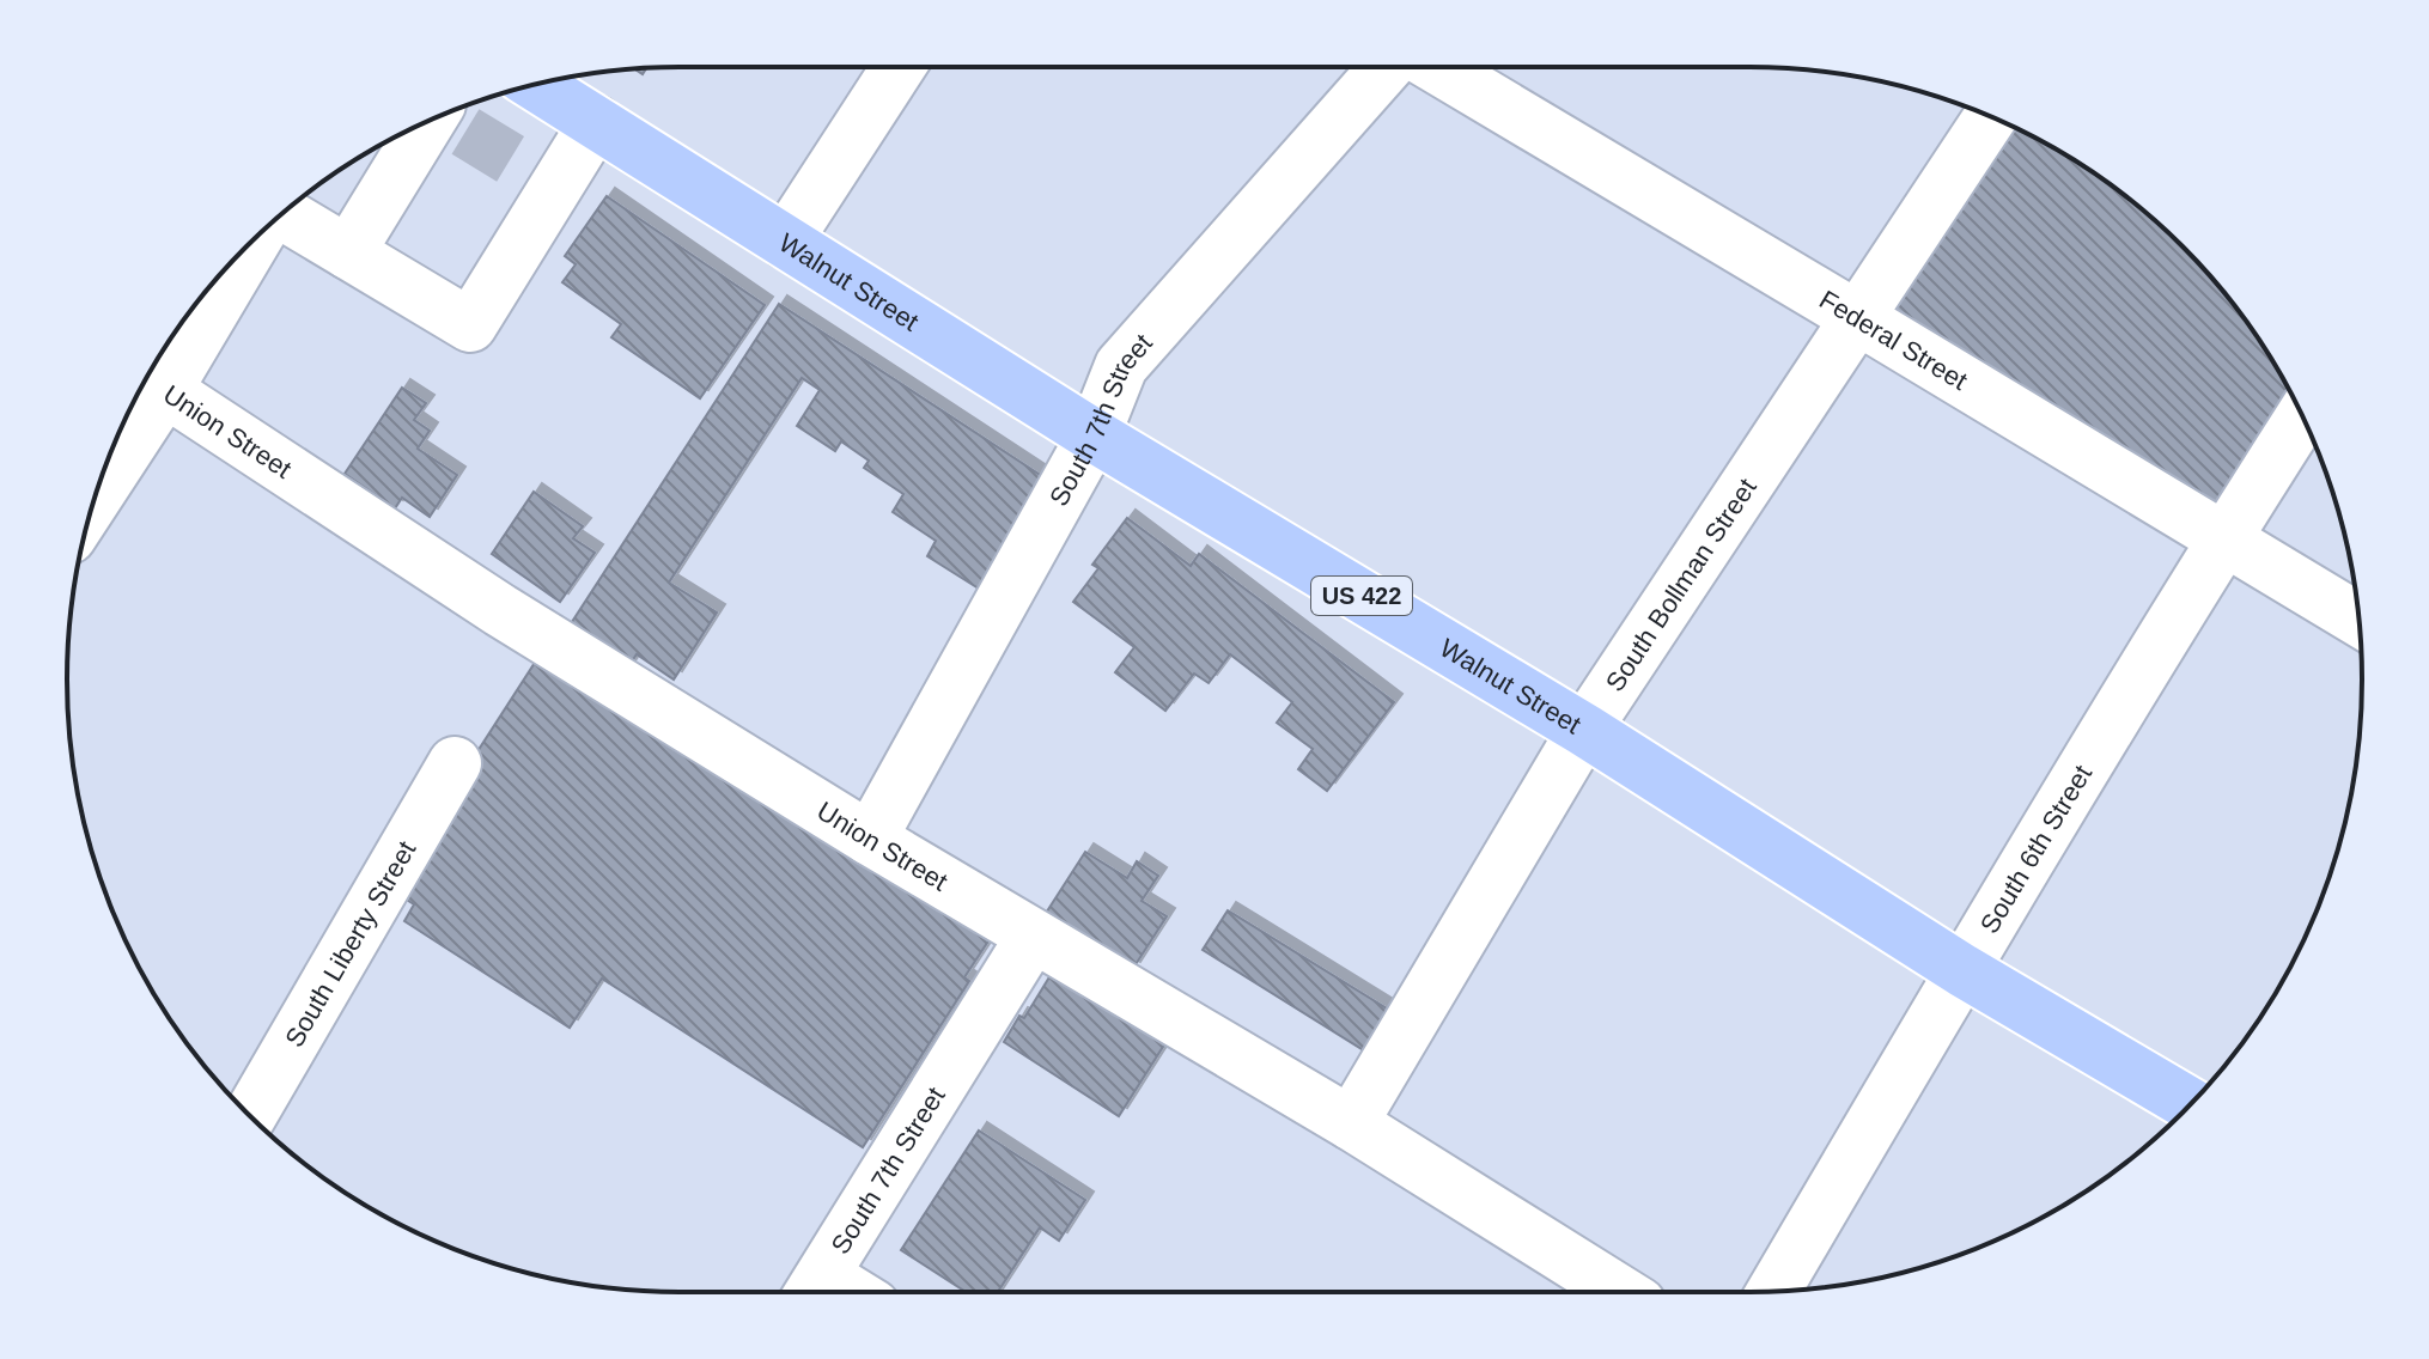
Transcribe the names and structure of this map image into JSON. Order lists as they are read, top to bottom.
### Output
{
  "streets": {
    "highway": ["Walnut Street", "US 422"],
    "street": [
      "Federal Street",
      "South 7th Street",
      "Union Street",
      "South Bollman Street",
      "South 6th Street",
      "South Liberty Street"
    ]
  },
  "crossings": [
    ["Walnut Street", "South 7th Street"],
    ["Walnut Street", "South Bollman Street"],
    ["Walnut Street", "South 6th Street"],
    ["Federal Street", "South Bollman Street"],
    ["Federal Street", "South 6th Street"],
    ["South 7th Street", "Union Street"],
    ["Union Street", "South Bollman Street"]
  ]
}
